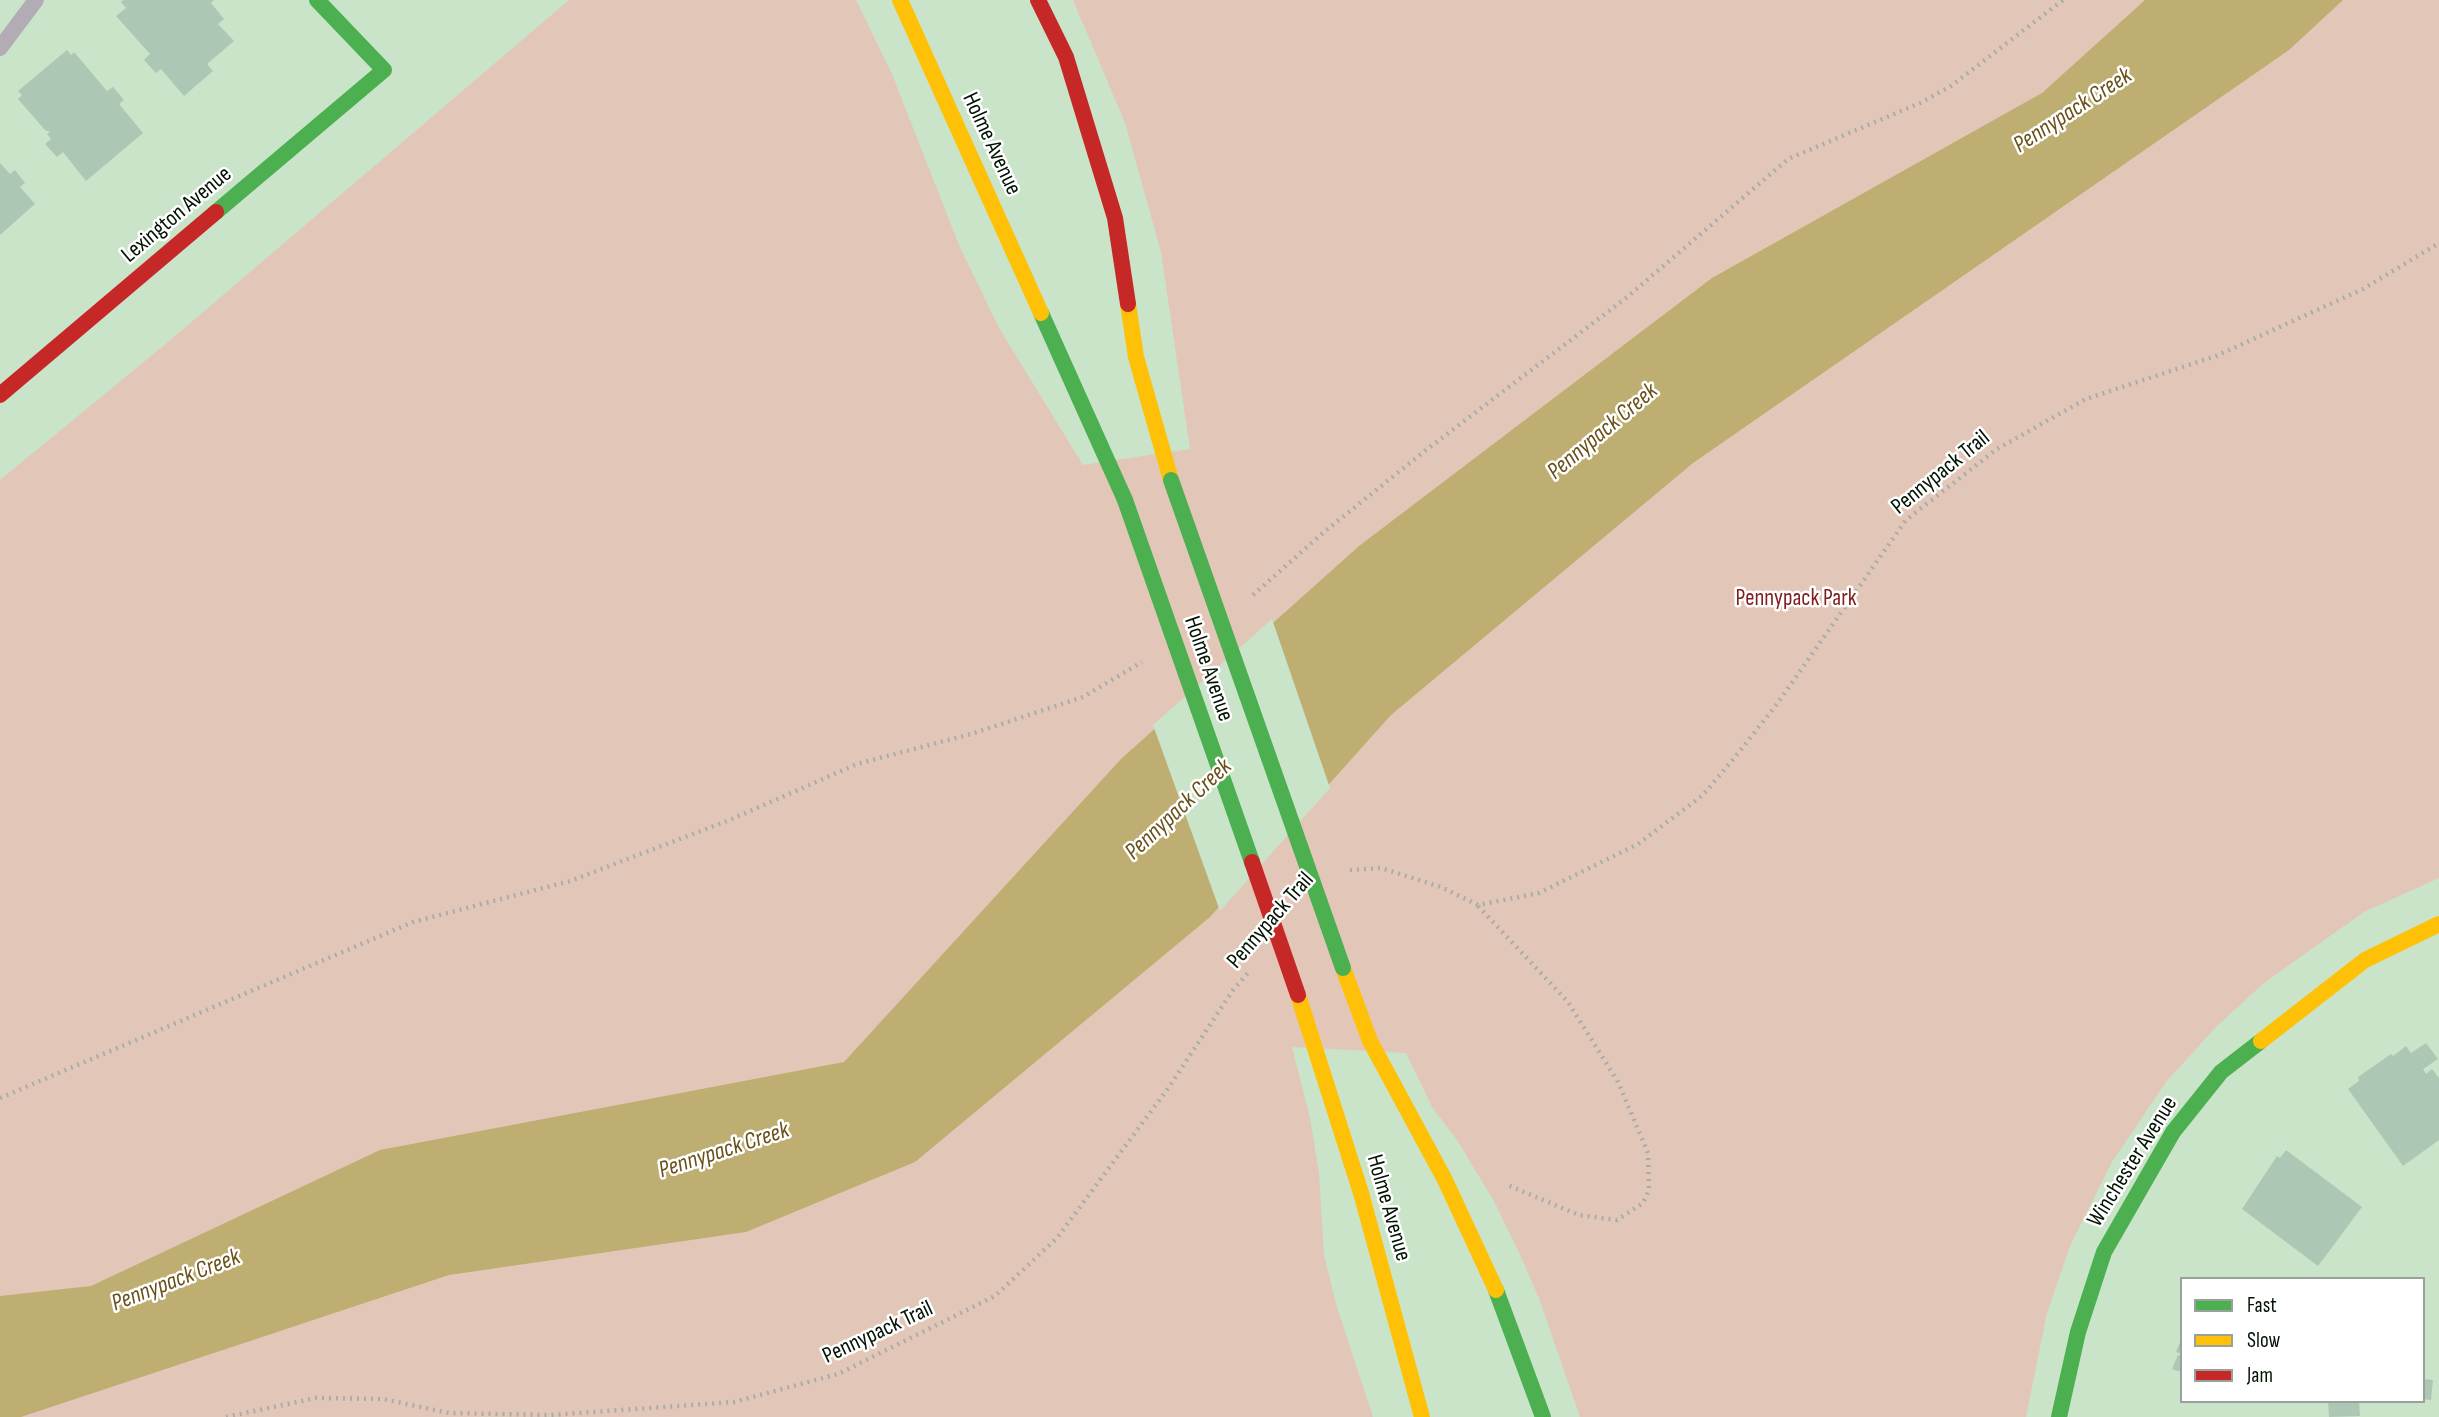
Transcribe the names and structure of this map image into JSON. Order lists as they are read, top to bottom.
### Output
{
  "streets": {
    "main road": ["Holme Avenue", "Lexington Avenue", "Winchester Avenue"],
    "path": ["Pennypack Trail"]
  },
  "water": ["Pennypack Creek"],
  "parks": ["Pennypack Park"],
  "legend": ["Fast", "Slow", "Jam"]
}
